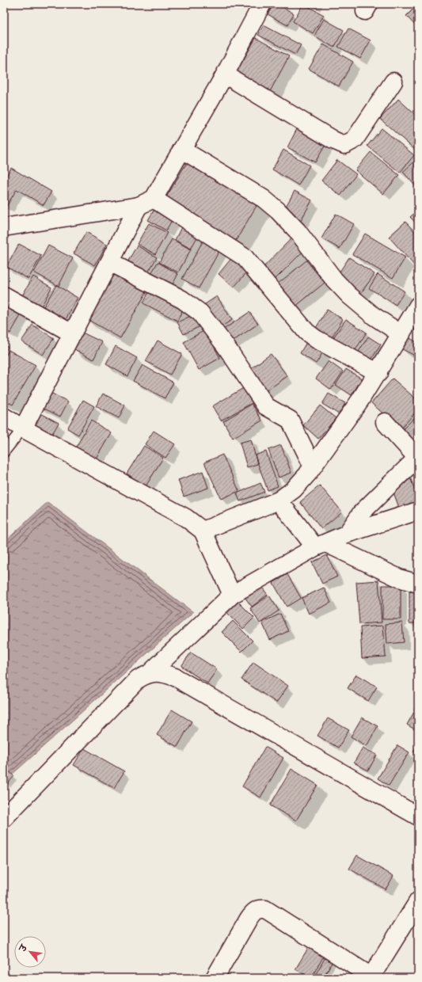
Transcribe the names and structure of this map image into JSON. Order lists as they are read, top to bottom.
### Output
{
  "north": "top left"
}
